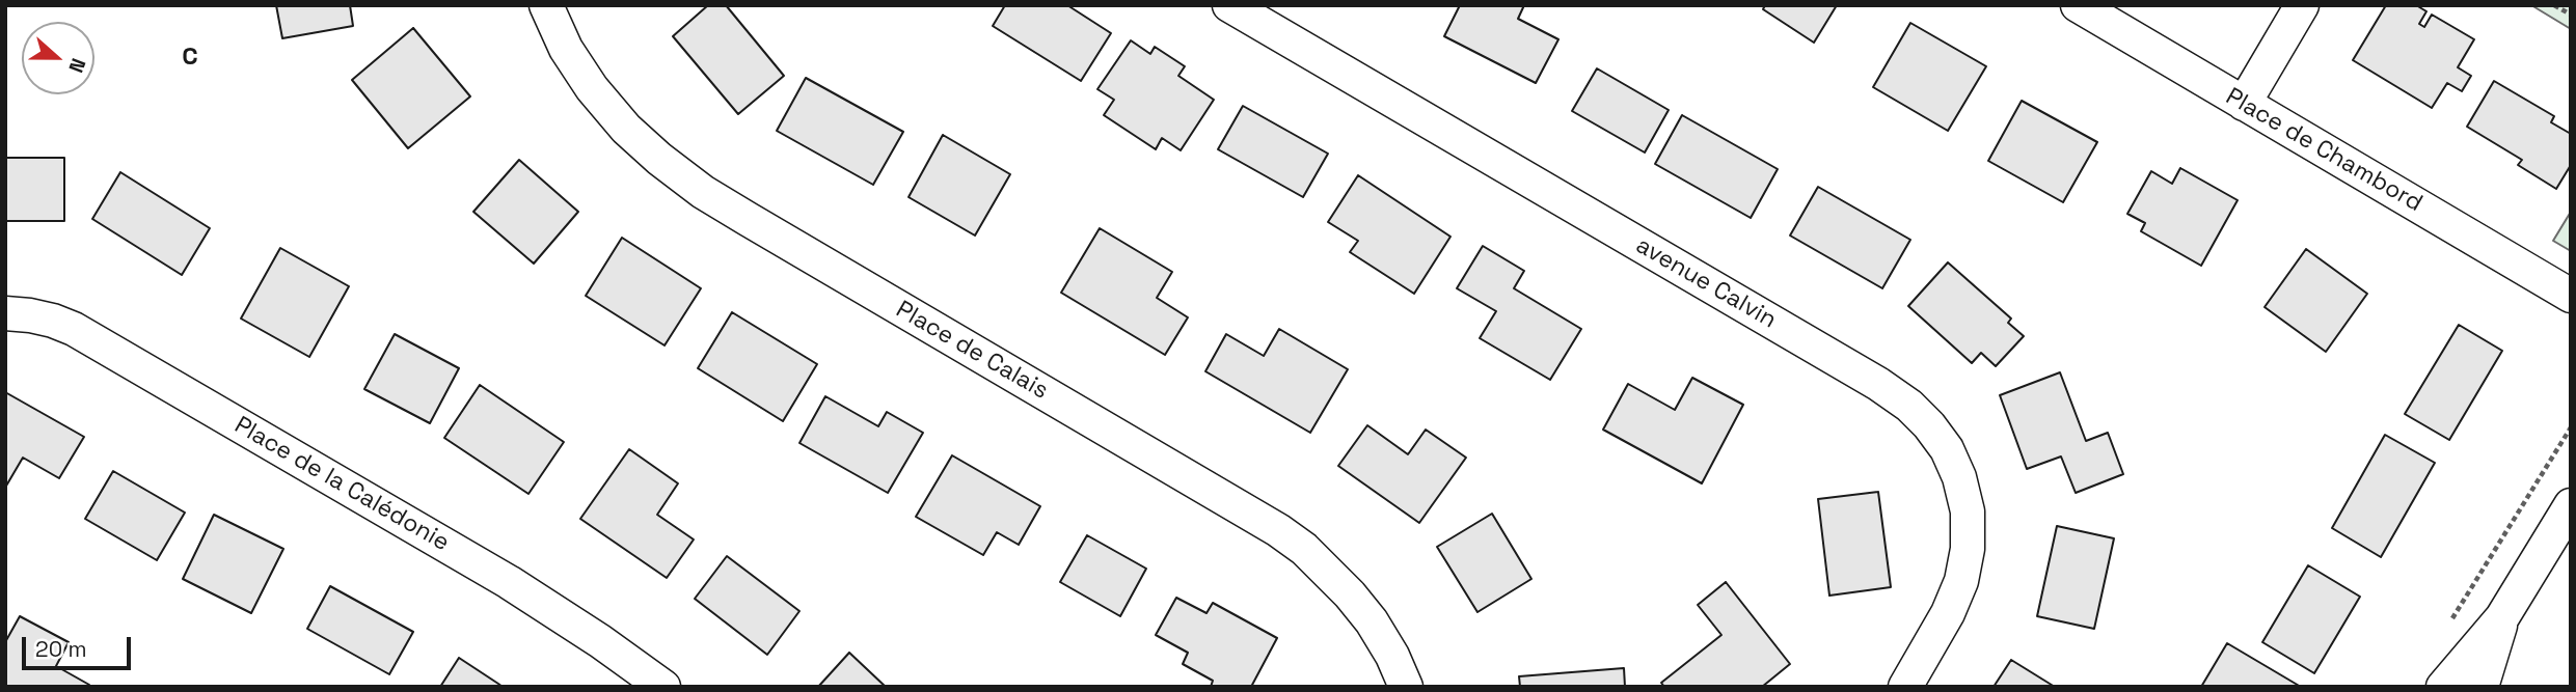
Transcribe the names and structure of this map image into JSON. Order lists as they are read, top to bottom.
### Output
{
  "streets": {
    "street": [
      "Place de Chambord",
      "avenue Calvin",
      "Place de Calais",
      "Place de la Calédonie"
    ]
  },
  "districts": ["C"],
  "scale_bar": "20 m",
  "north": "right"
}
